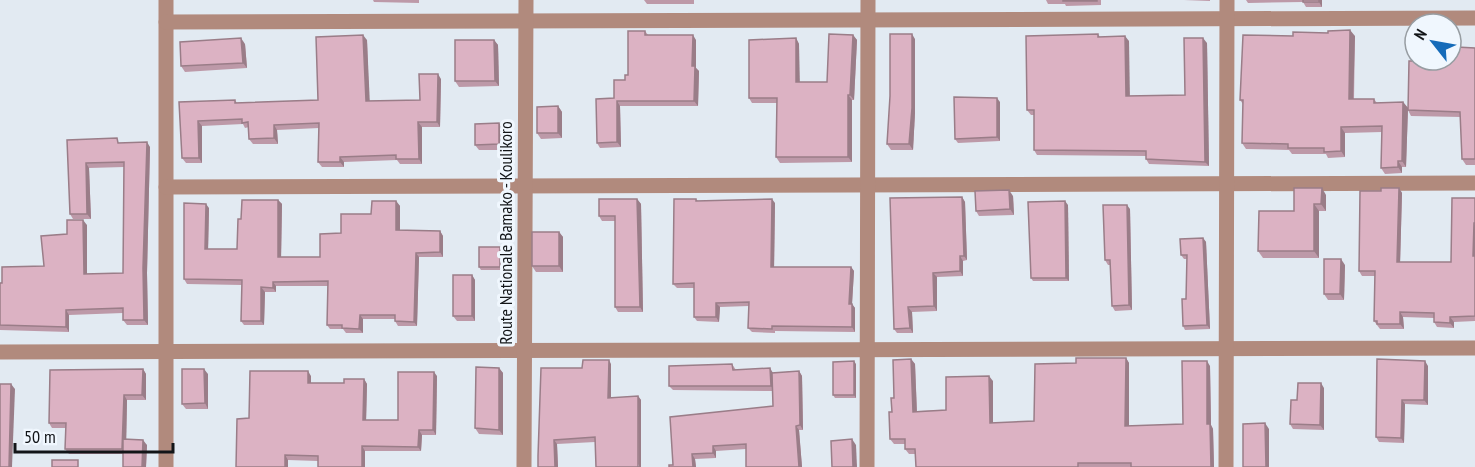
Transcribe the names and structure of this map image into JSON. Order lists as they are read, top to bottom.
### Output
{
  "streets": {
    "street": ["Route Nationale Bamako - Koulikoro"]
  },
  "scale_bar": "50 m",
  "north": "top left"
}
